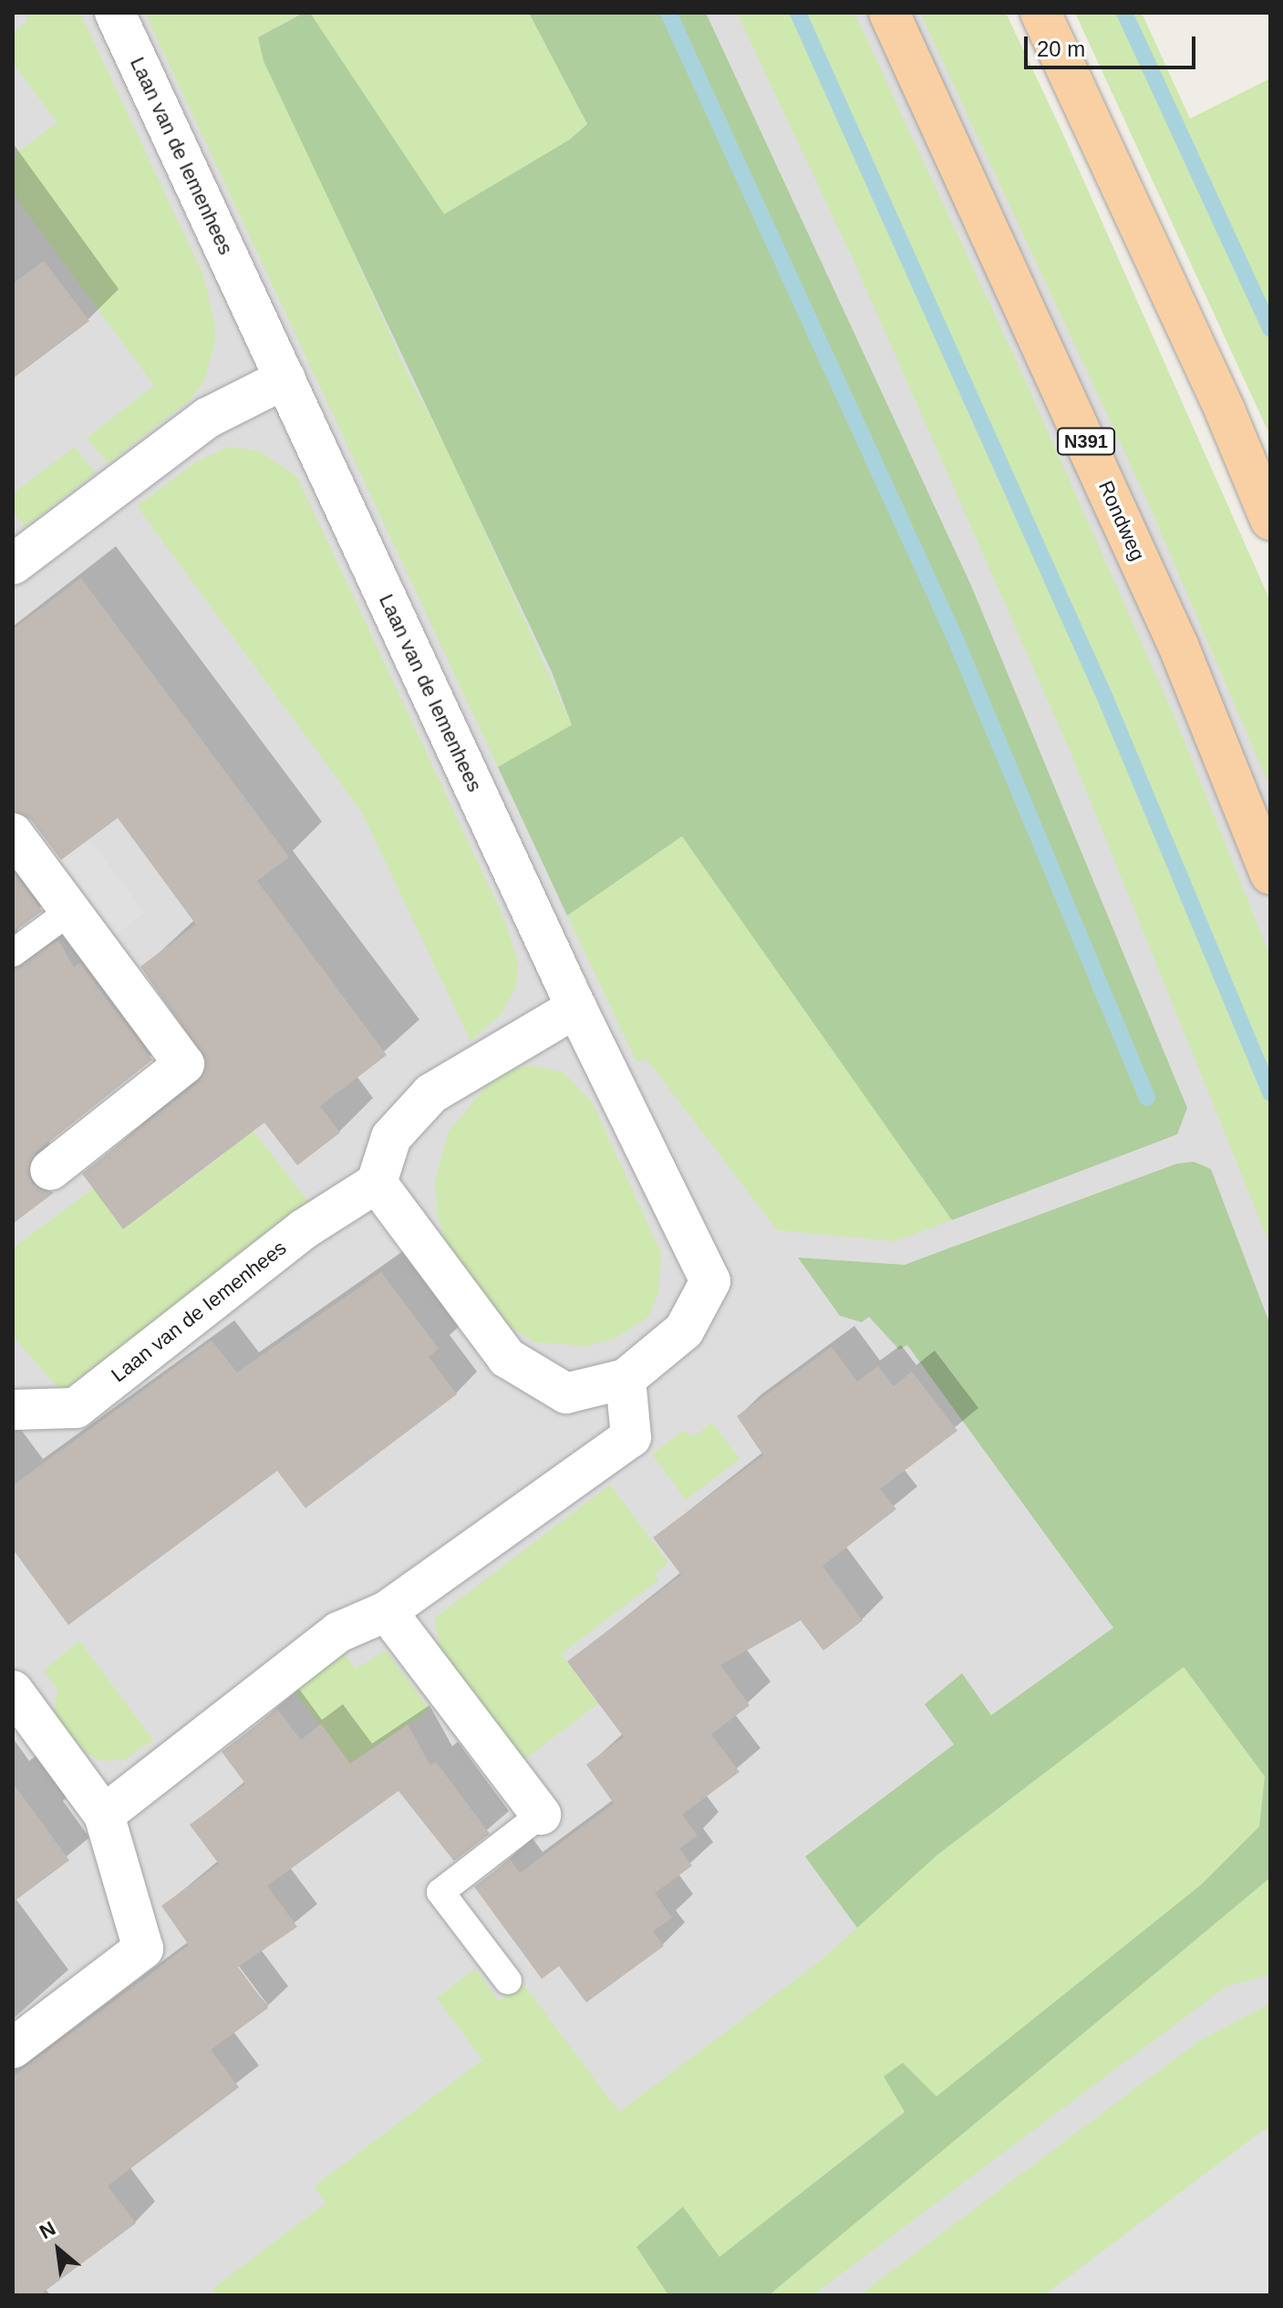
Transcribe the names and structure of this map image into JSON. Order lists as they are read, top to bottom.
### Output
{
  "streets": {
    "main road": ["N391", "Rondweg"],
    "street": ["Laan van de Iemenhees"]
  },
  "scale_bar": "20 m",
  "north": "top left"
}
